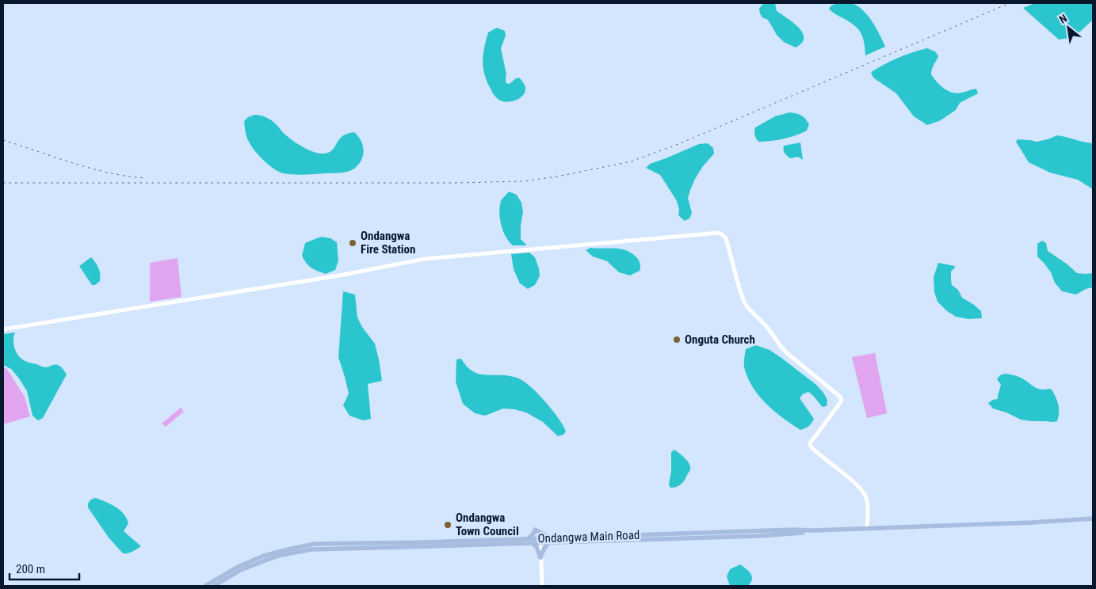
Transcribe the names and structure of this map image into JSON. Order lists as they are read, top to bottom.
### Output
{
  "streets": {
    "main road": ["Ondangwa Main Road"]
  },
  "places": ["Ondangwa Fire Station", "Onguta Church", "Ondangwa Town Council"],
  "scale_bar": "200 m",
  "north": "top left"
}
